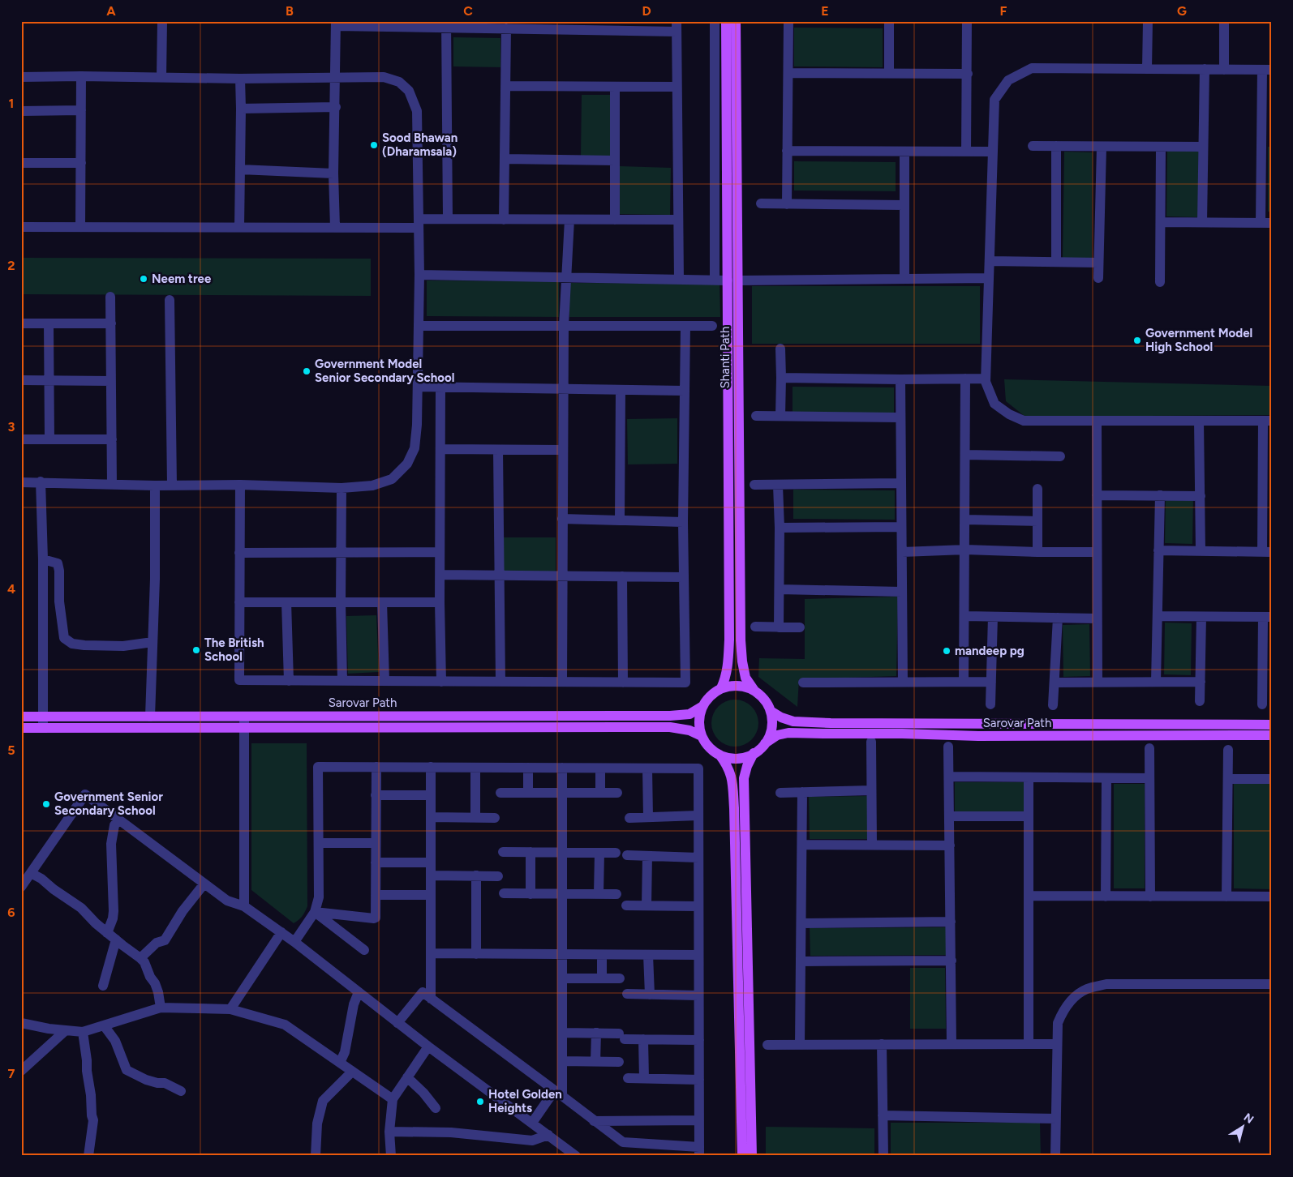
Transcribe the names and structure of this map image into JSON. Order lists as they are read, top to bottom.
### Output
{
  "streets": {
    "main road": ["Shanti Path", "Sarovar Path"]
  },
  "crossings": [
    ["Shanti Path", "Sarovar Path"]
  ],
  "places": [
    "Sood Bhawan (Dharamsala)",
    "Neem tree",
    "Government Model High School",
    "Government Model Senior Secondary School",
    "The British School",
    "mandeep pg",
    "Government Senior Secondary School",
    "Hotel Golden Heights"
  ],
  "north": "top right",
  "grid": {
    "columns": [
      "A",
      "B",
      "C",
      "D",
      "E",
      "F",
      "G"
    ],
    "rows": [
      "1",
      "2",
      "3",
      "4",
      "5",
      "6",
      "7"
    ]
  }
}
